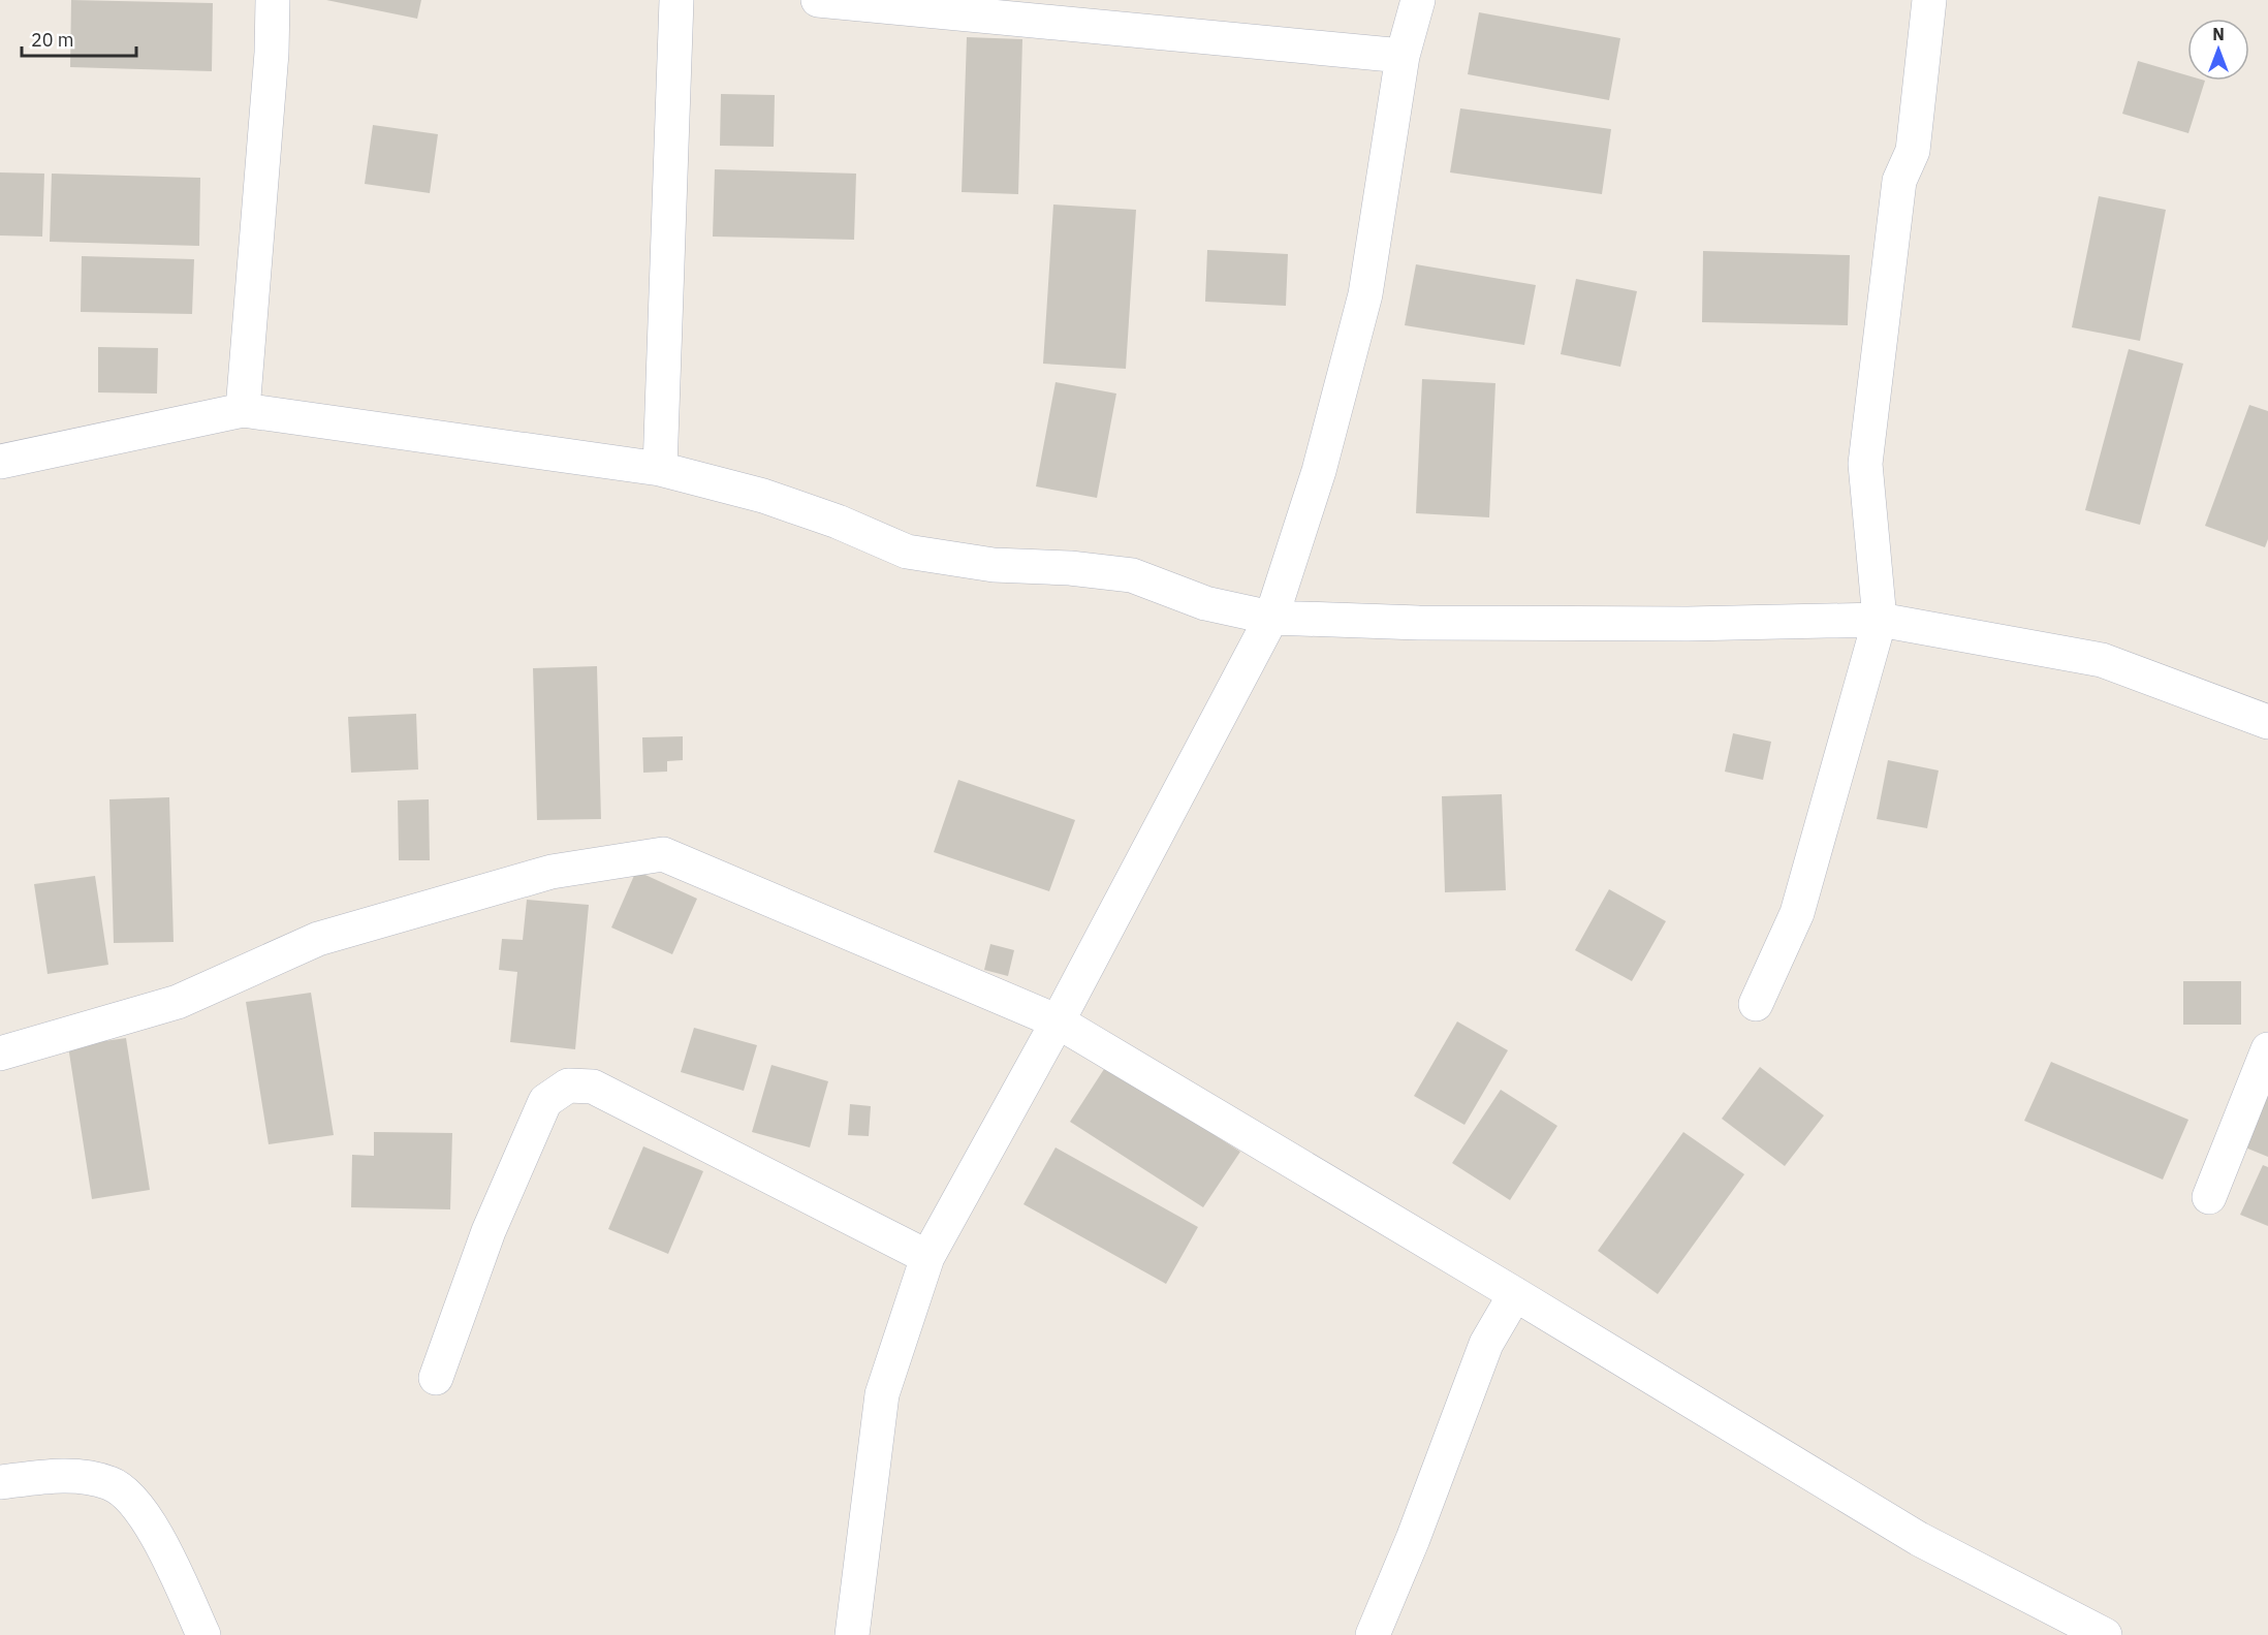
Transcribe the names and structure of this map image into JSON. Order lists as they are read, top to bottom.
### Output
{
  "scale_bar": "20 m",
  "north": "top"
}
